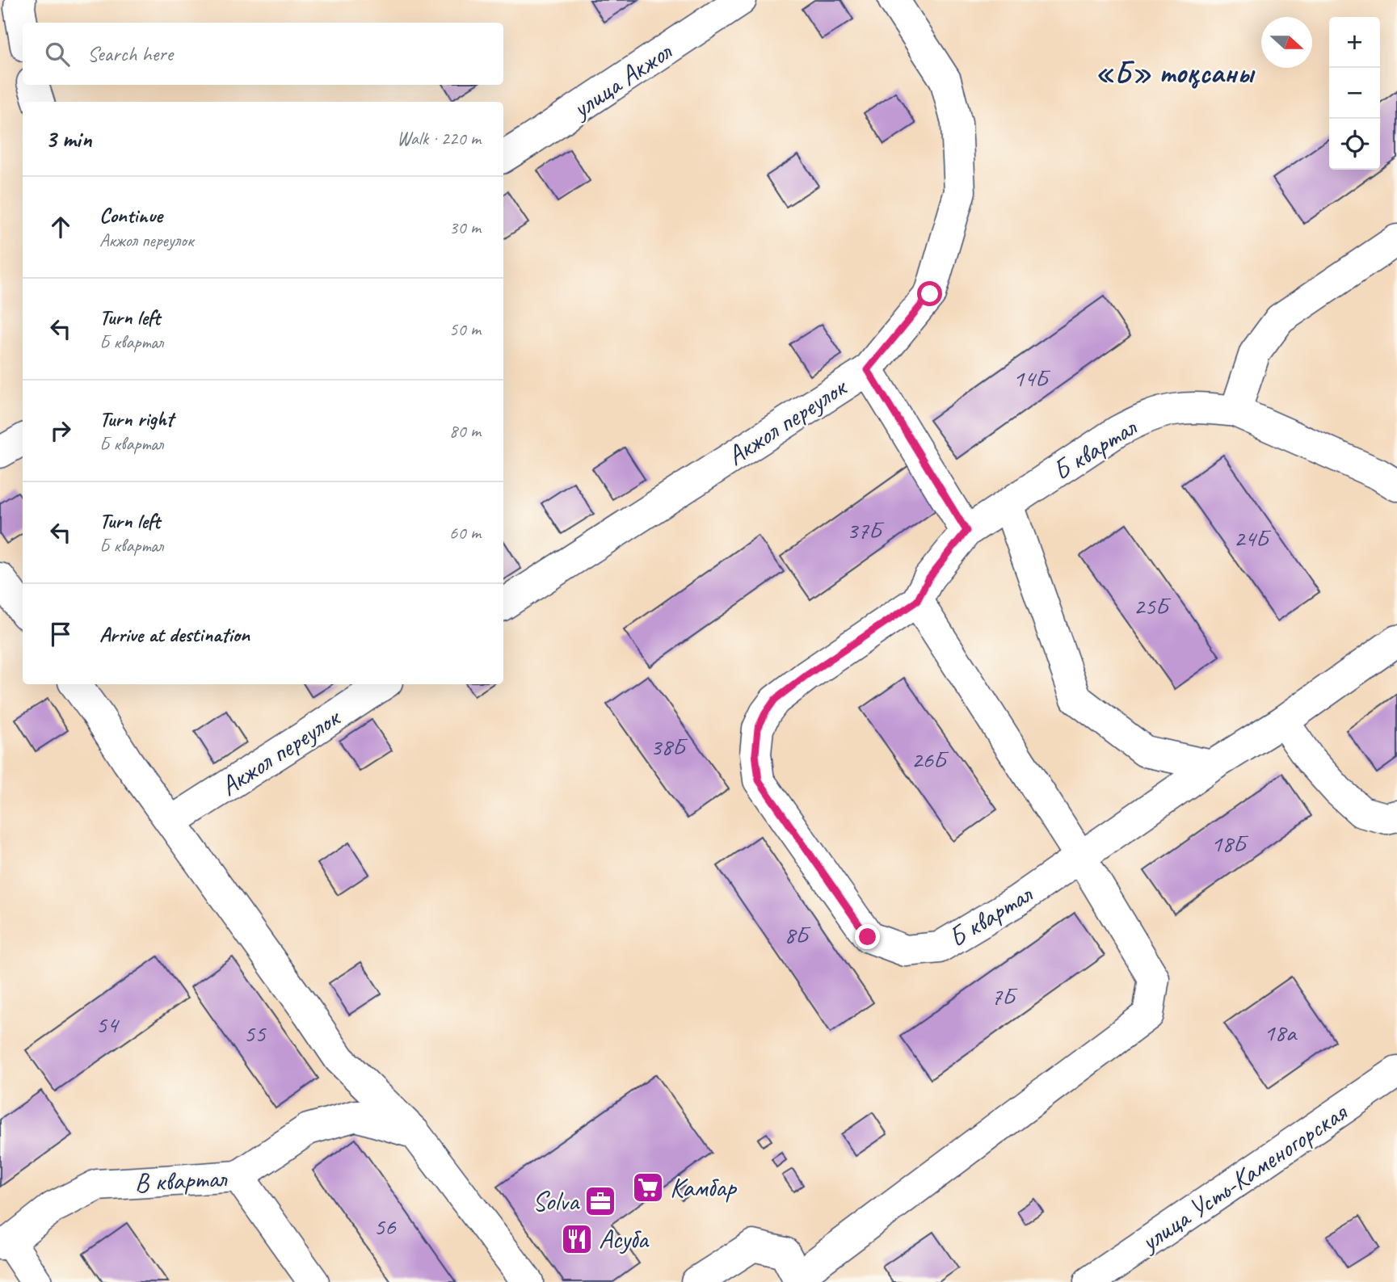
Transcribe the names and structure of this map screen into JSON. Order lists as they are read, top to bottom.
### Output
{
  "streets": {
    "street": [
      "улица Акжол",
      "Акжол переулок",
      "Б квартал",
      "улица Усть-Каменогорская",
      "В квартал"
    ]
  },
  "districts": ["«Б» тоқсаны"],
  "places": {
    "supermarket": ["Камбар"],
    "office": ["Solva"],
    "restaurant": ["Асуба"]
  },
  "house_numbers": [
    "14Б",
    "37Б",
    "24Б",
    "25Б",
    "38Б",
    "26Б",
    "18Б",
    "8Б",
    "7Б",
    "54",
    "18а",
    "55",
    "56"
  ],
  "north": "right",
  "page": {
    "map_buttons": ["+", "−"],
    "search": "Search here",
    "heading": ["3 min", "Walk · 220 m"],
    "list": [
      ["Continue", "Акжол переулок", "30 m"],
      ["Turn left", "Б квартал", "50 m"],
      ["Turn right", "Б квартал", "80 m"],
      ["Turn left", "Б квартал", "60 m"],
      "Arrive at destination"
    ]
  }
}
